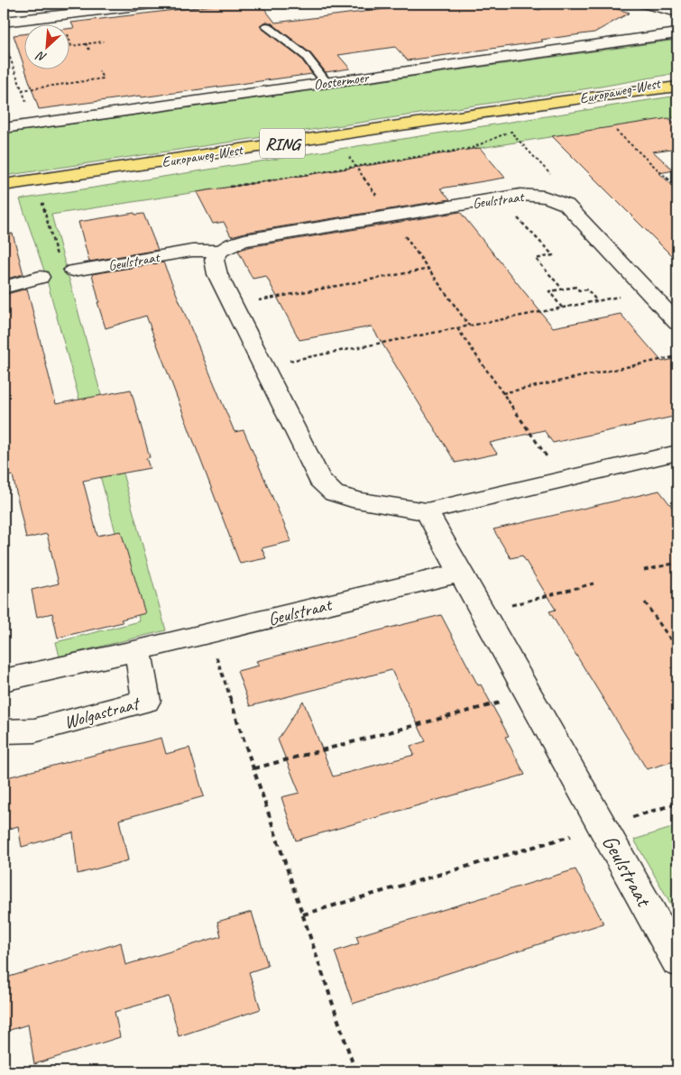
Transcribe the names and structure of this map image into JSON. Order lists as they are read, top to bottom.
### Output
{
  "streets": {
    "main road": ["Europaweg-West", "RING"],
    "street": ["Oostermoer", "Geulstraat", "Wolgastraat"]
  },
  "crossings": [
    ["Geulstraat", "Wolgastraat"]
  ],
  "north": "bottom left"
}
